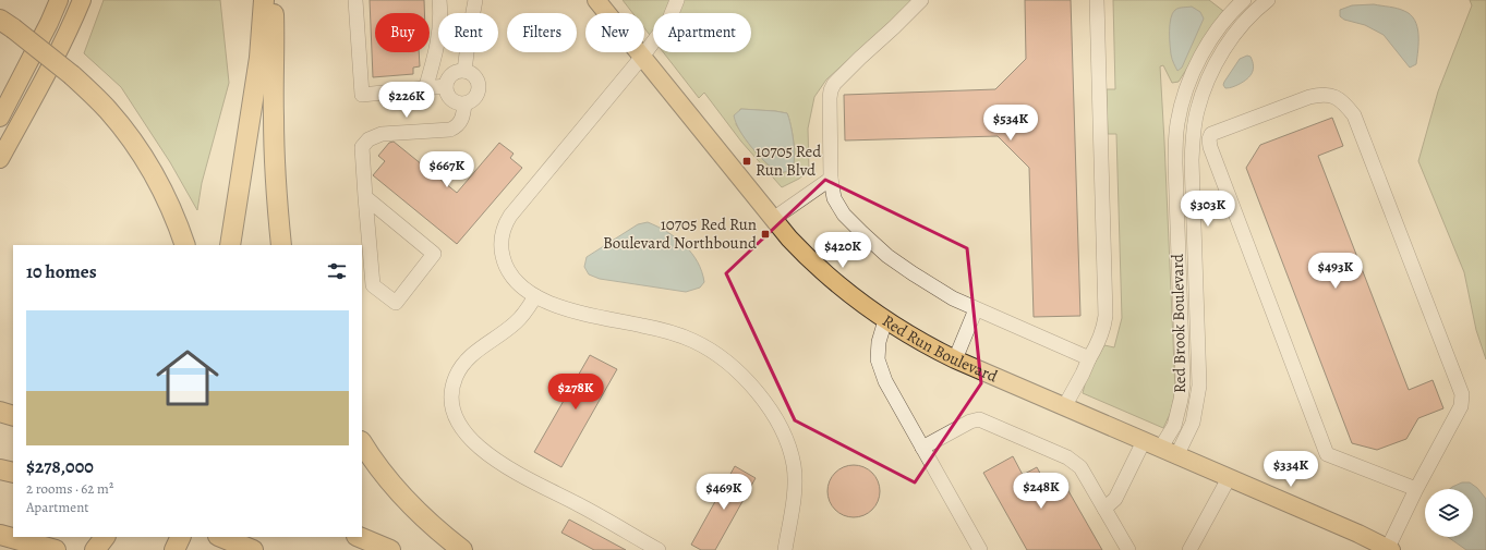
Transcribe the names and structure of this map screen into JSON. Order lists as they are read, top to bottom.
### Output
{
  "streets": {
    "main road": ["Red Run Boulevard"],
    "street": ["Red Brook Boulevard"]
  },
  "crossings": [
    ["Red Brook Boulevard", "Red Run Boulevard"]
  ],
  "places": {
    "transit": ["10705 Red Run Blvd", "10705 Red Run Boulevard Northbound"]
  },
  "page": {
    "chip": [
      "Buy",
      "Rent",
      "Filters",
      "New",
      "Apartment"
    ],
    "price": [
      "$226K",
      "$534K",
      "$667K",
      "$303K",
      "$420K",
      "$493K",
      "$278K",
      "$334K",
      "$248K",
      "$469K"
    ],
    "heading": "10 homes",
    "list": [
      {
        "name": "$278,000",
        "note": "2 rooms · 62 m² · Apartment"
      }
    ]
  }
}
